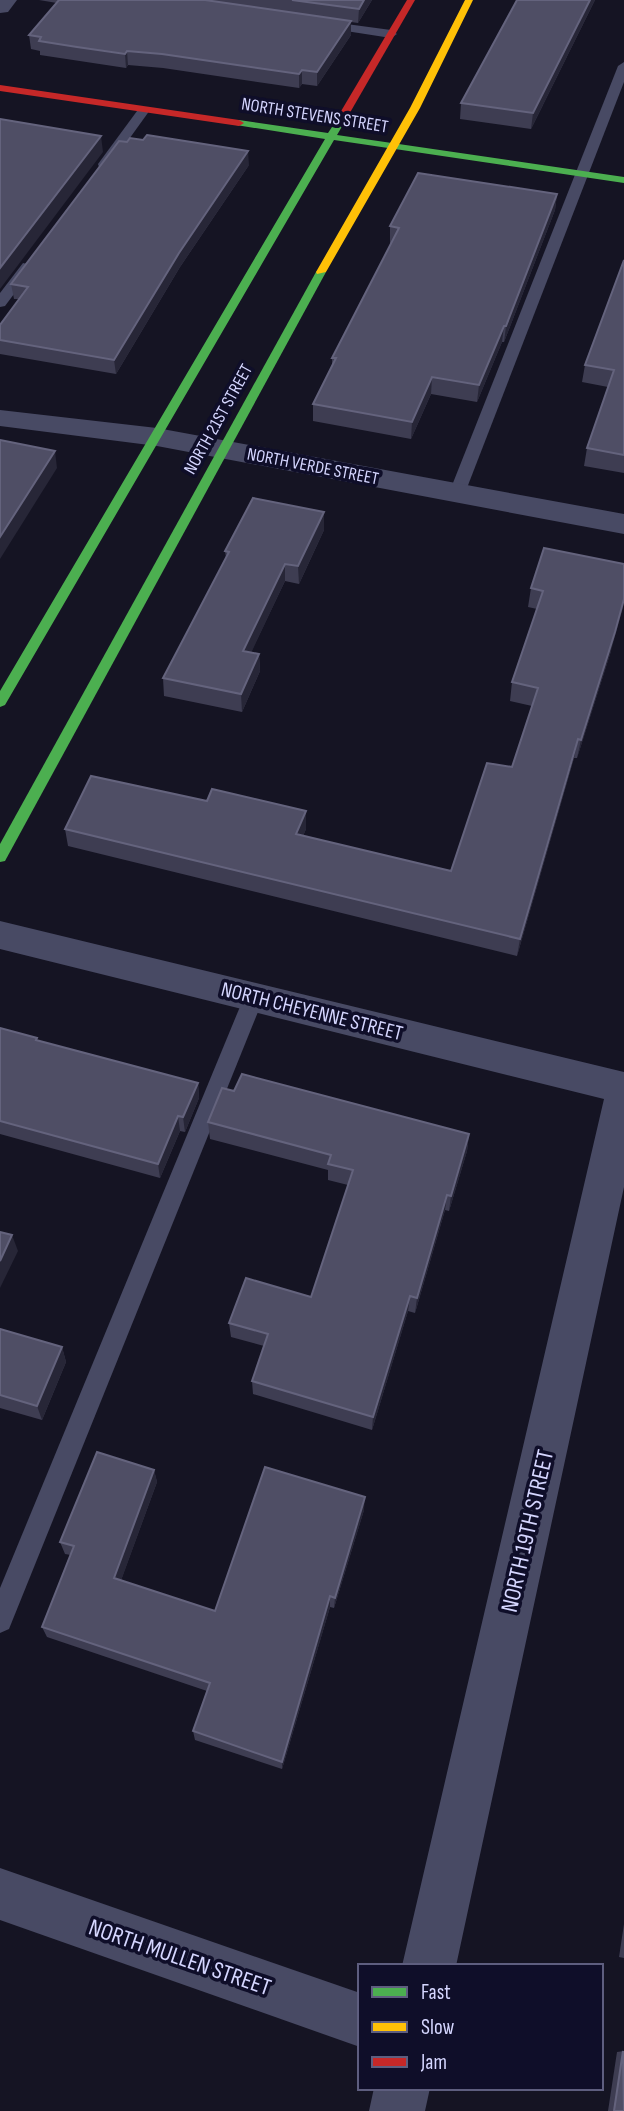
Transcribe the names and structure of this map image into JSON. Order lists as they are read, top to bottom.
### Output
{
  "streets": {
    "main road": ["NORTH STEVENS STREET", "NORTH 21ST STREET"],
    "street": [
      "NORTH VERDE STREET",
      "NORTH CHEYENNE STREET",
      "NORTH 19TH STREET",
      "NORTH MULLEN STREET"
    ]
  },
  "crossings": [
    ["NORTH STEVENS STREET", "NORTH 21ST STREET"],
    ["NORTH 21ST STREET", "NORTH VERDE STREET"]
  ],
  "legend": ["Fast", "Slow", "Jam"]
}
